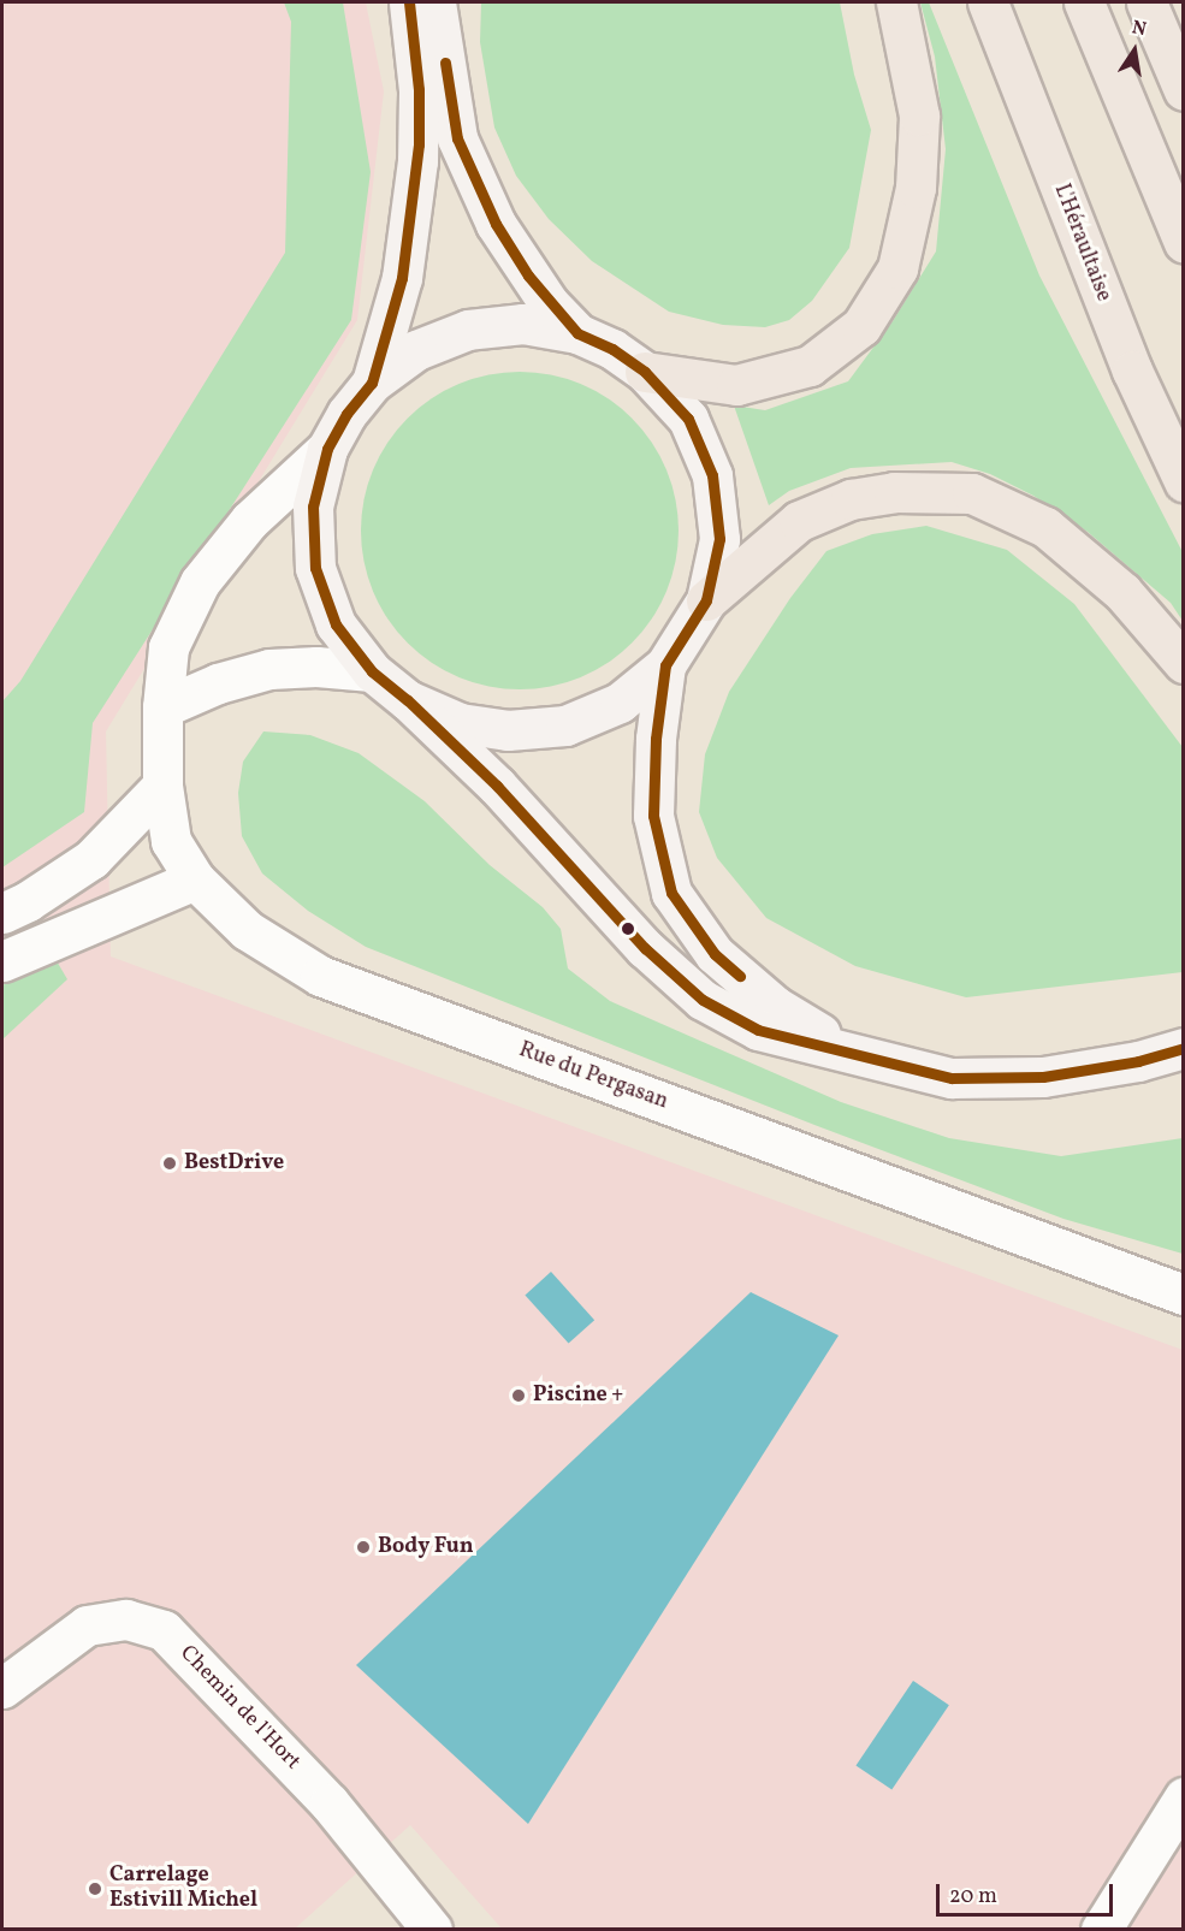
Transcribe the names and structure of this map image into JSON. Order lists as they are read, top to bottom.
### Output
{
  "streets": {
    "highway": ["L'Héraultaise"],
    "street": ["Rue du Pergasan", "Chemin de l'Hort"]
  },
  "places": [
    "BestDrive",
    "Piscine +",
    "Body Fun",
    "Carrelage Estivill Michel"
  ],
  "scale_bar": "20 m",
  "north": "top"
}
